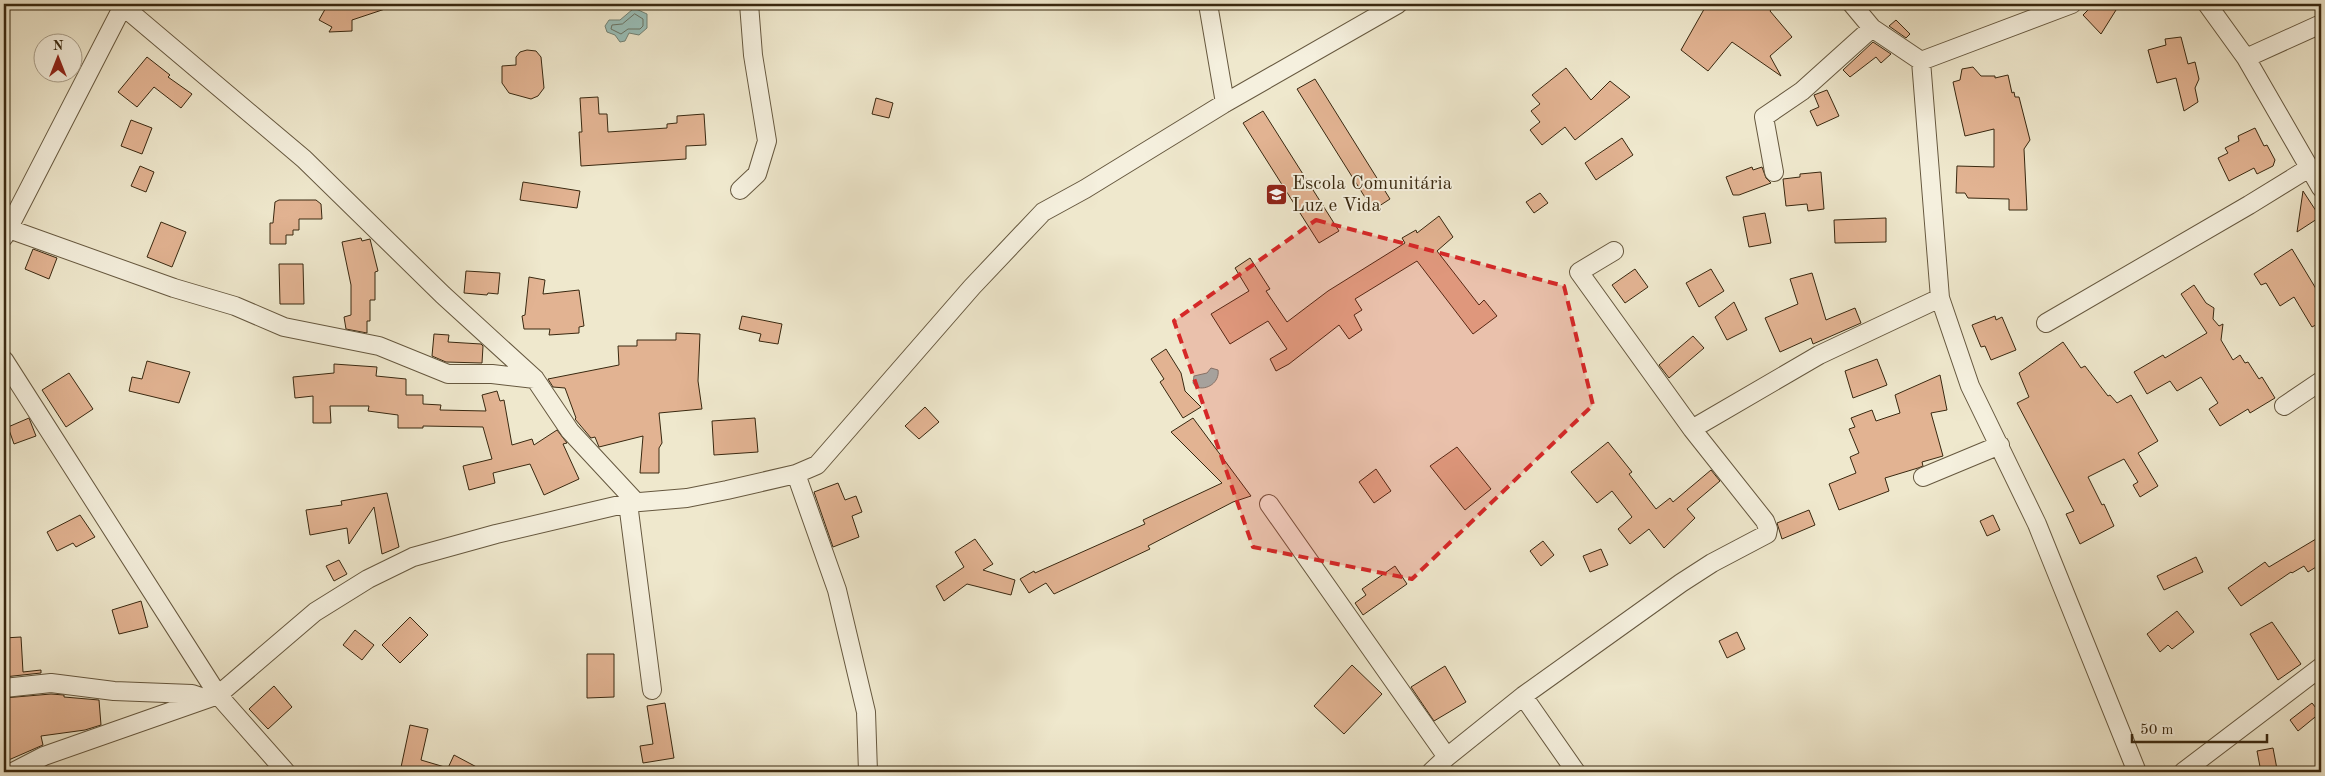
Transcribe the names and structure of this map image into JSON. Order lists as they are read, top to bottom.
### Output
{
  "places": {
    "school or university": ["Escola Comunitária Luz e Vida"]
  },
  "scale_bar": "50 m",
  "north": "top"
}
